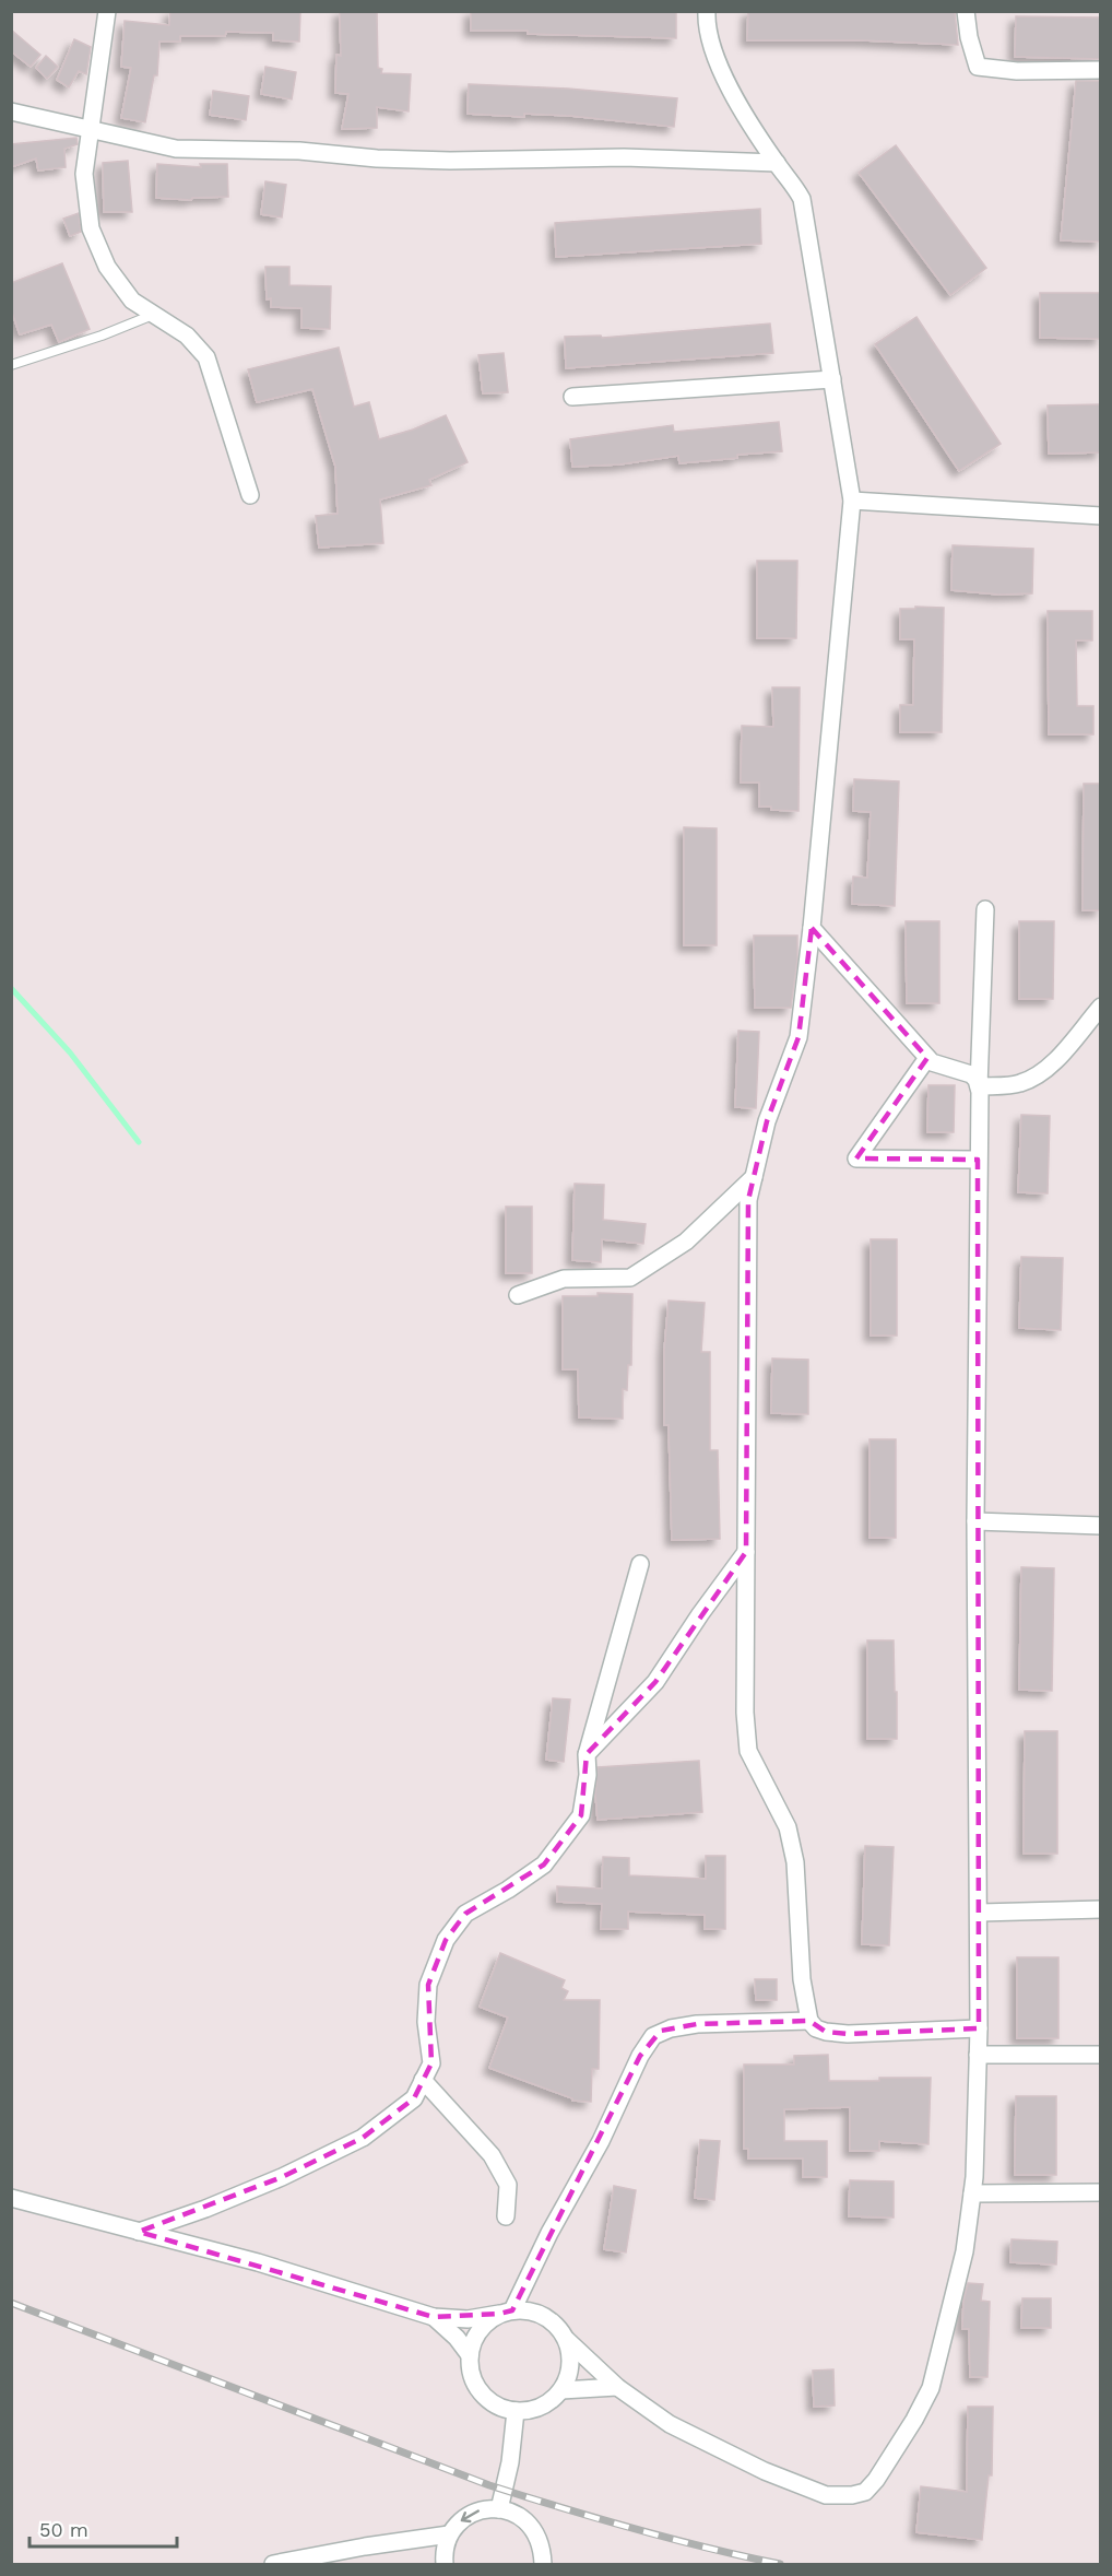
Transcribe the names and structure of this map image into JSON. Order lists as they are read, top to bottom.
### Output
{
  "scale_bar": "50 m"
}
